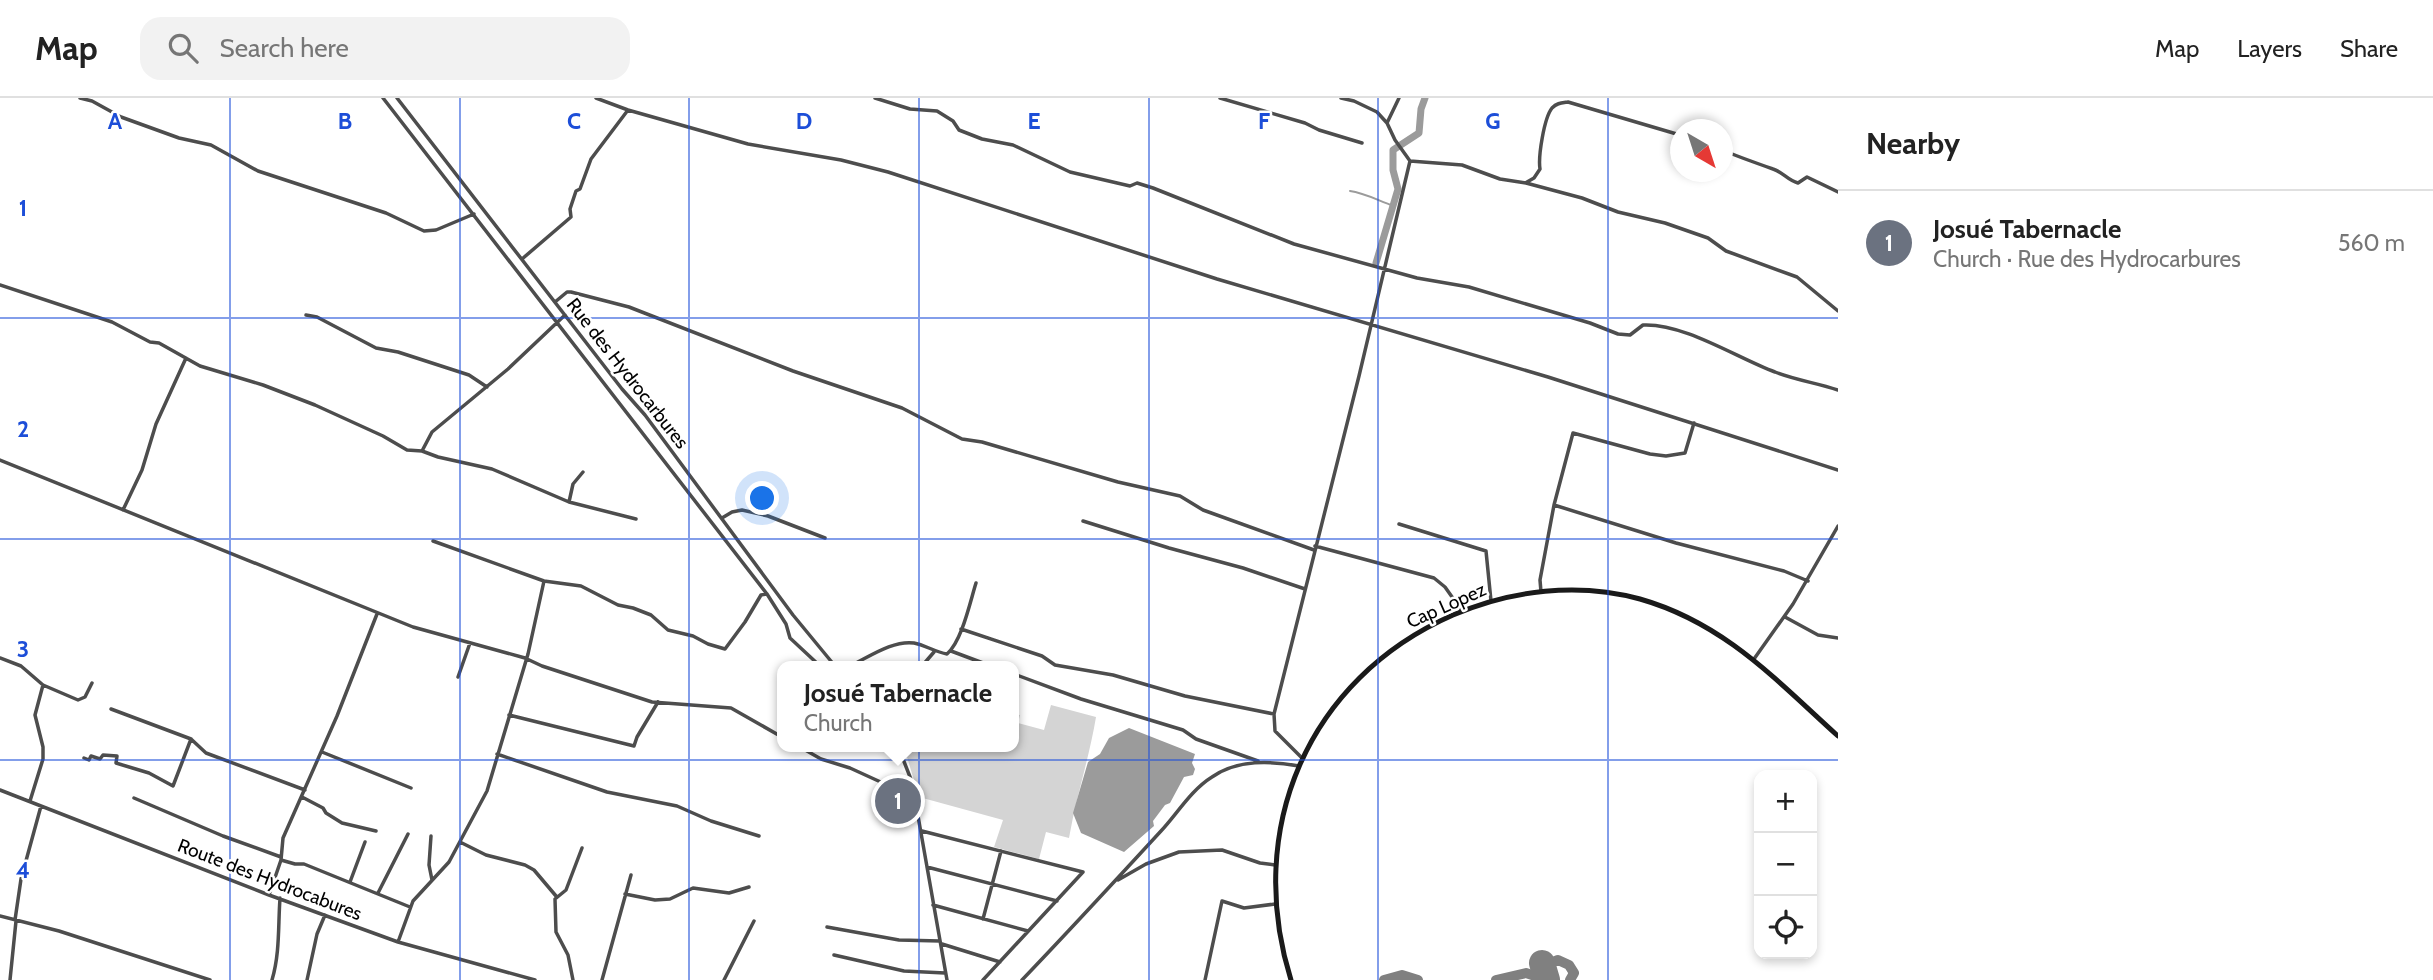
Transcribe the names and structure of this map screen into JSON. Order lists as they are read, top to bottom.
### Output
{
  "streets": {
    "street": ["Rue des Hydrocarbures", "Cap Lopez", "Route des Hydrocabures"]
  },
  "north": "bottom right",
  "page": {
    "header": "Map",
    "search": "Search here",
    "nav": ["Map", "Layers", "Share"],
    "heading": "Nearby",
    "list": [
      {
        "mark": "1",
        "name": "Josué Tabernacle",
        "note": "Church · Rue des Hydrocarbures",
        "value": "560 m"
      }
    ],
    "popup": ["Josué Tabernacle", "Church"],
    "map_buttons": ["+", "−"],
    "pins": "1"
  },
  "grid": {
    "columns": [
      "A",
      "B",
      "C",
      "D",
      "E",
      "F",
      "G"
    ],
    "rows": [
      "1",
      "2",
      "3",
      "4"
    ]
  }
}
